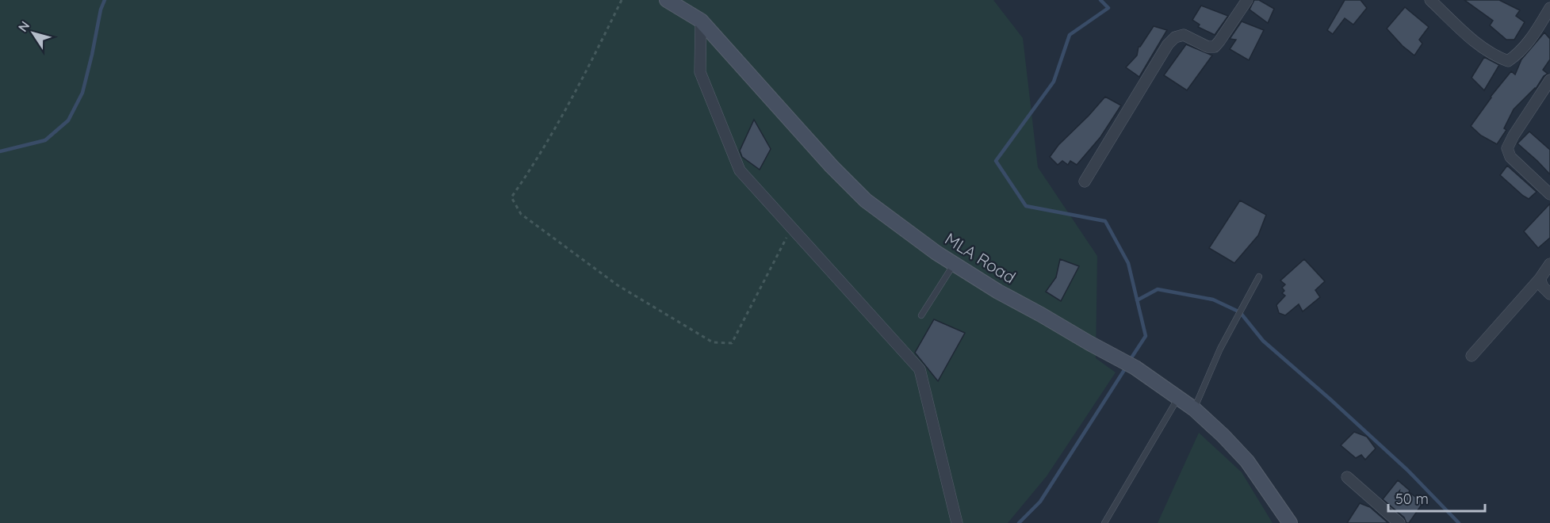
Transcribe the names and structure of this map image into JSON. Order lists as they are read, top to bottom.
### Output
{
  "streets": {
    "street": ["MLA Road"]
  },
  "scale_bar": "50 m",
  "north": "top left"
}
